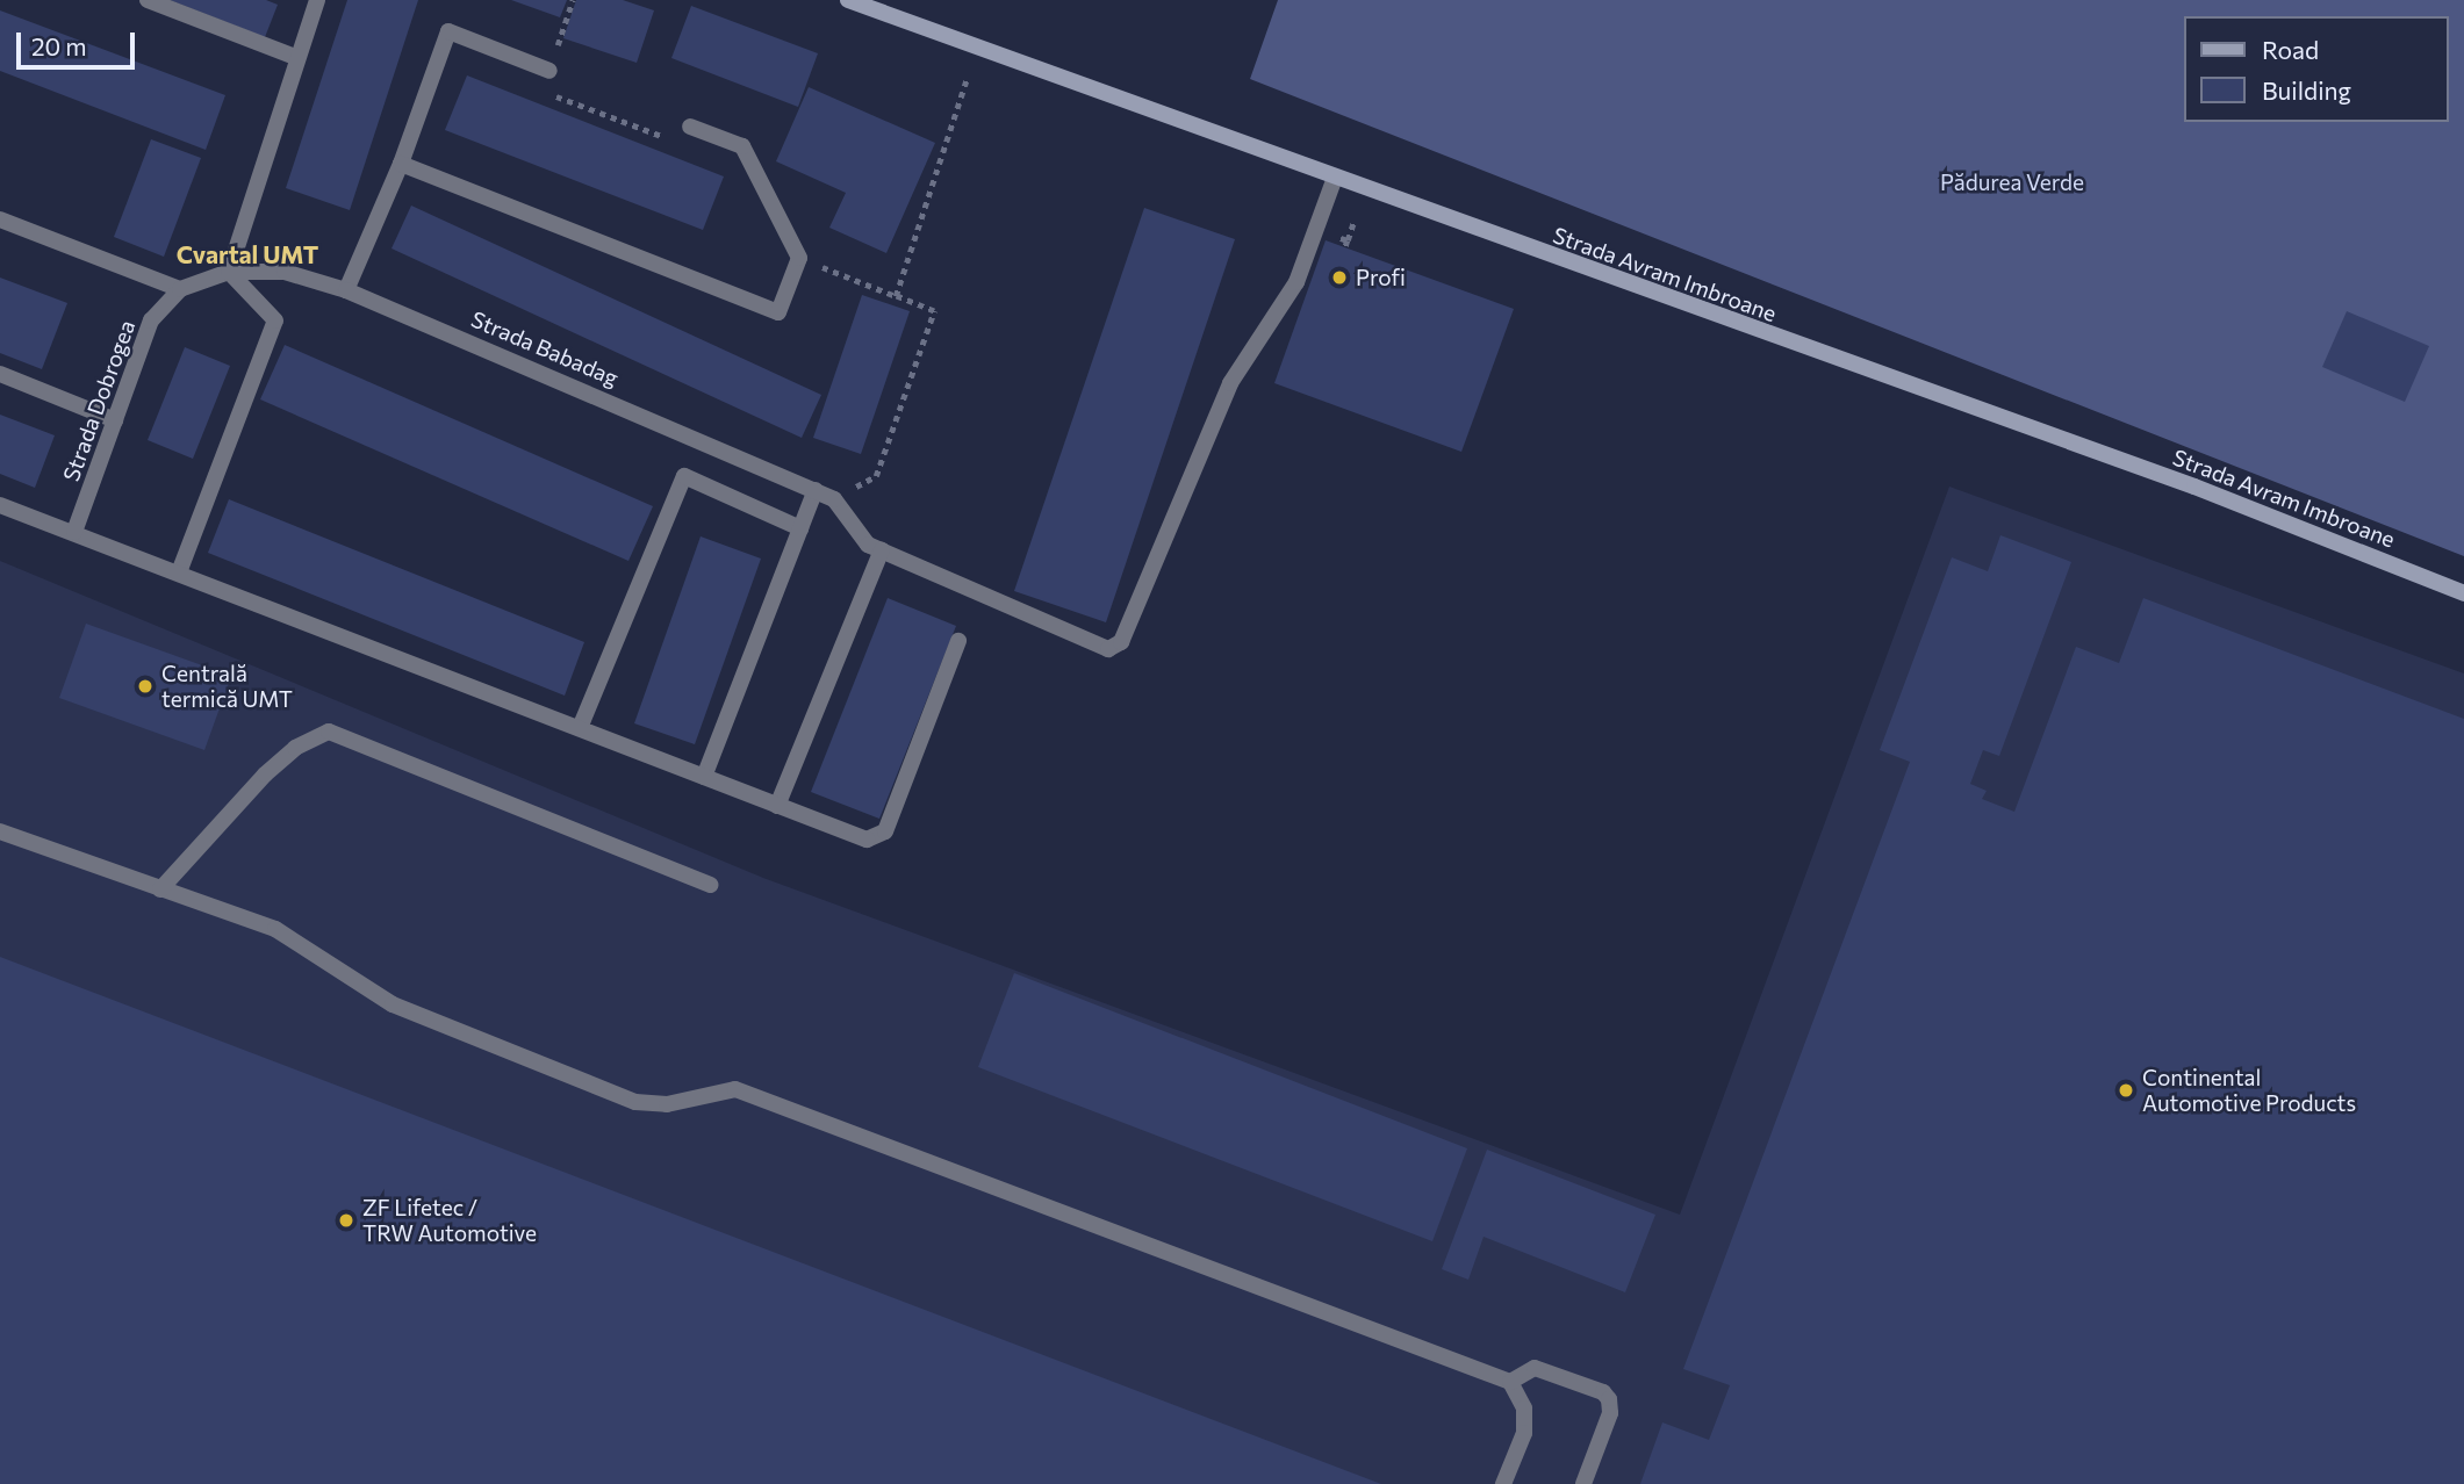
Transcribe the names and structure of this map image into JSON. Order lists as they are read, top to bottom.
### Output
{
  "streets": {
    "main road": ["Strada Avram Imbroane"],
    "street": ["Strada Babadag", "Strada Dobrogea"]
  },
  "crossings": [
    ["Strada Babadag", "Strada Dobrogea"]
  ],
  "districts": ["Cvartal UMT"],
  "parks": ["Pădurea Verde"],
  "places": [
    "Profi",
    "Centrală termică UMT",
    "Continental Automotive Products",
    "ZF Lifetec / TRW Automotive"
  ],
  "legend": ["Road", "Building"],
  "scale_bar": "20 m"
}
